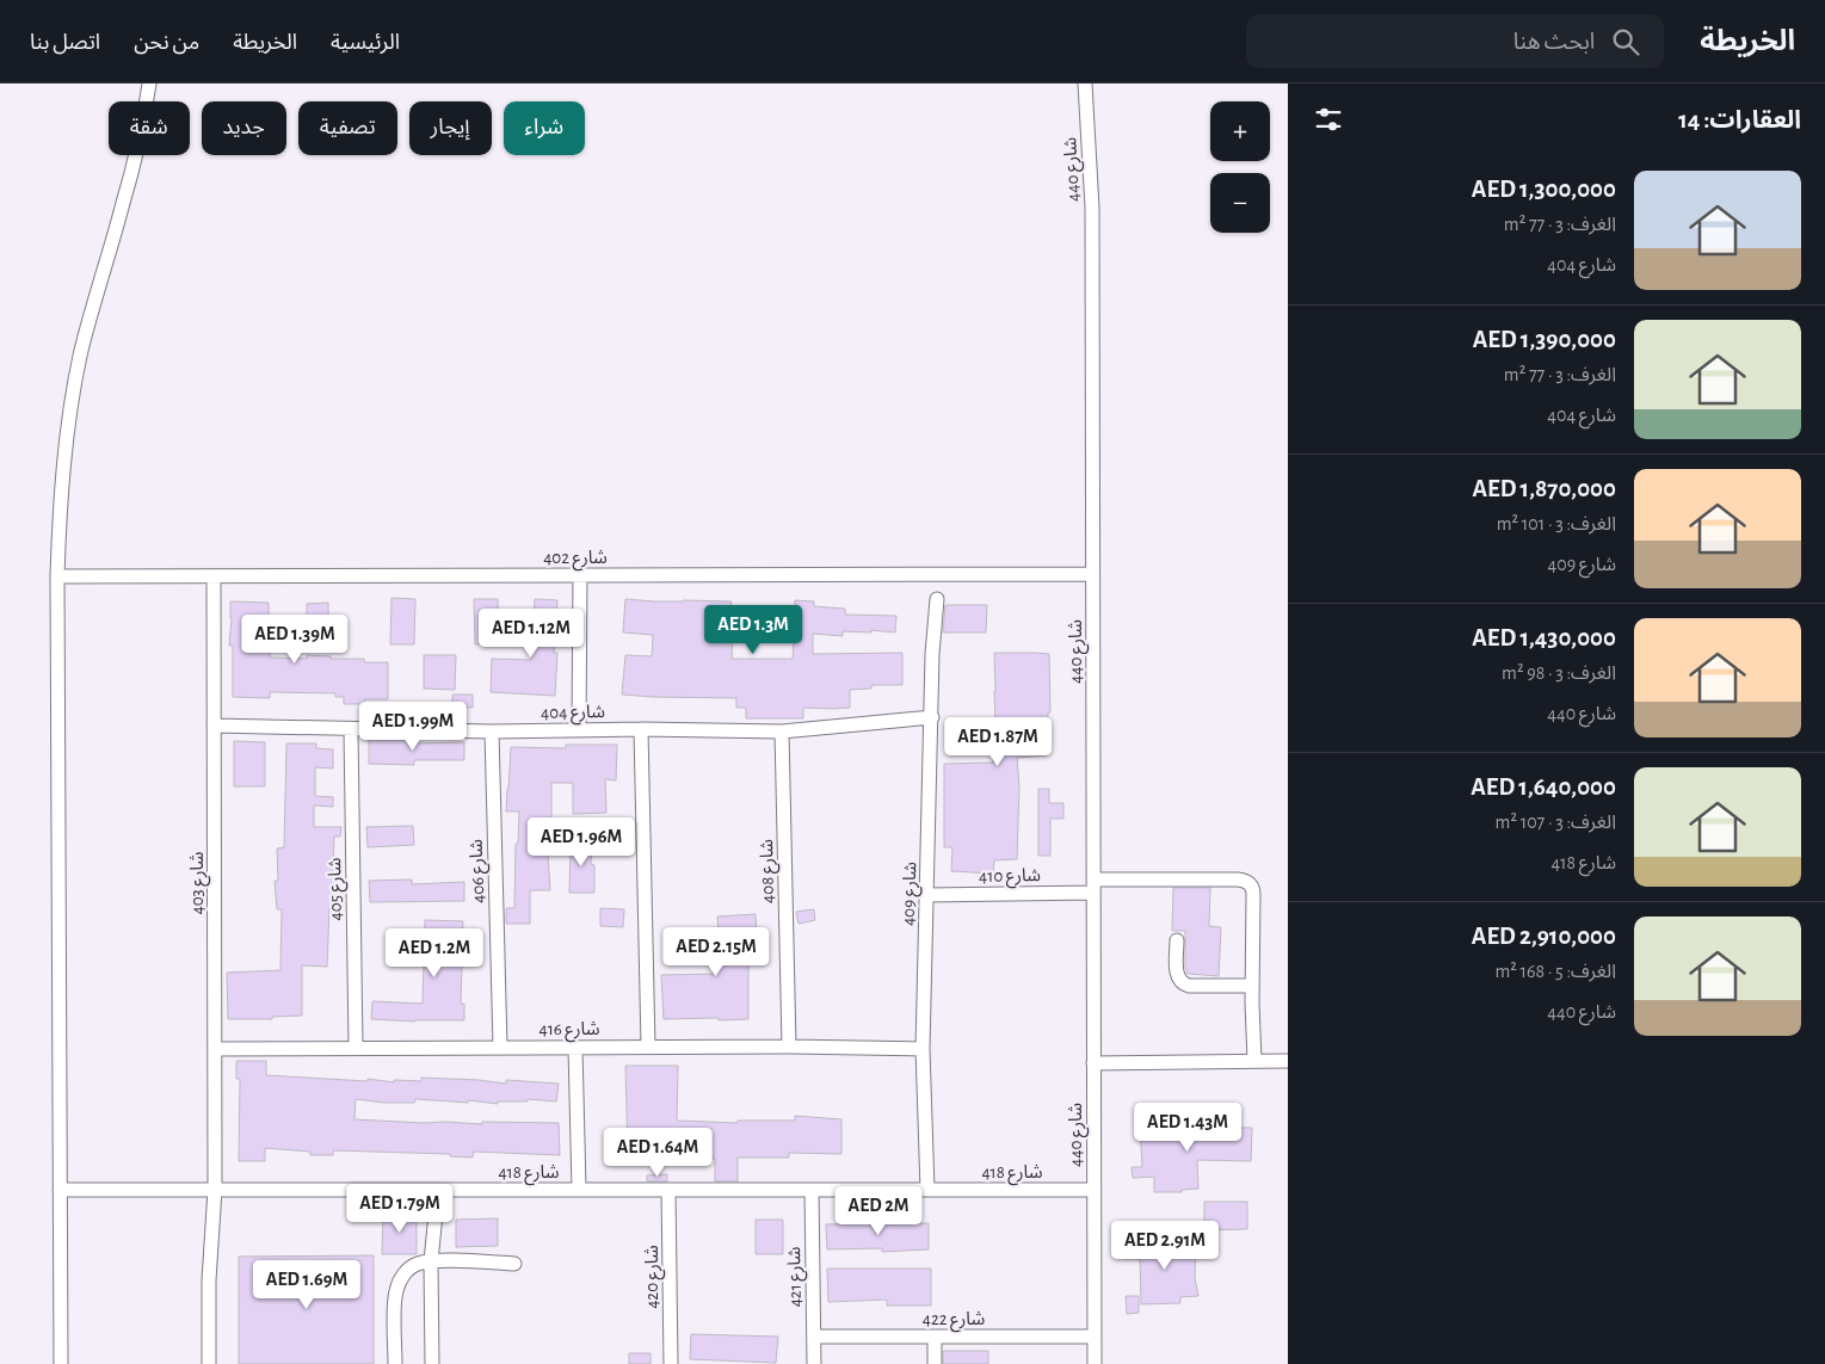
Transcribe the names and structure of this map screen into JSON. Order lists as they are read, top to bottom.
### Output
{
  "streets": {
    "street": [
      "شارع 440",
      "شارع 402",
      "شارع 404",
      "شارع 406",
      "شارع 408",
      "شارع 410",
      "شارع 403",
      "شارع 405",
      "شارع 409",
      "شارع 416",
      "شارع 418",
      "شارع 420",
      "شارع 421",
      "شارع 422"
    ]
  },
  "crossings": [
    ["شارع 440", "شارع 402"],
    ["شارع 440", "شارع 410"],
    ["شارع 440", "شارع 418"],
    ["شارع 440", "شارع 422"],
    ["شارع 402", "شارع 403"],
    ["شارع 404", "شارع 406"],
    ["شارع 404", "شارع 408"],
    ["شارع 404", "شارع 403"],
    ["شارع 404", "شارع 405"],
    ["شارع 404", "شارع 409"],
    ["شارع 406", "شارع 416"],
    ["شارع 408", "شارع 416"],
    ["شارع 410", "شارع 409"],
    ["شارع 403", "شارع 416"],
    ["شارع 403", "شارع 418"],
    ["شارع 405", "شارع 416"],
    ["شارع 409", "شارع 416"],
    ["شارع 409", "شارع 418"],
    ["شارع 418", "شارع 420"],
    ["شارع 418", "شارع 421"],
    ["شارع 421", "شارع 422"]
  ],
  "page": {
    "header": "الخريطة",
    "search": "ابحث هنا",
    "nav": [
      "الرئيسية",
      "الخريطة",
      "من نحن",
      "اتصل بنا"
    ],
    "heading": "العقارات: 14",
    "map_buttons": ["+", "−"],
    "chip": [
      "شراء",
      "إيجار",
      "تصفية",
      "جديد",
      "شقة"
    ],
    "list": [
      {
        "name": "AED 1,300,000",
        "note": "الغرف: 3 · 77 m² · شارع 404"
      },
      {
        "name": "AED 1,390,000",
        "note": "الغرف: 3 · 77 m² · شارع 404"
      },
      {
        "name": "AED 1,870,000",
        "note": "الغرف: 3 · 101 m² · شارع 409"
      },
      {
        "name": "AED 1,430,000",
        "note": "الغرف: 3 · 98 m² · شارع 440"
      },
      {
        "name": "AED 1,640,000",
        "note": "الغرف: 3 · 107 m² · شارع 418"
      },
      {
        "name": "AED 2,910,000",
        "note": "الغرف: 5 · 168 m² · شارع 440"
      }
    ],
    "price": [
      "AED 1.3M",
      "AED 1.12M",
      "AED 1.39M",
      "AED 1.99M",
      "AED 1.87M",
      "AED 1.96M",
      "AED 2.15M",
      "AED 1.2M",
      "AED 1.43M",
      "AED 1.64M",
      "AED 1.79M",
      "AED 2M",
      "AED 2.91M",
      "AED 1.69M"
    ]
  }
}
